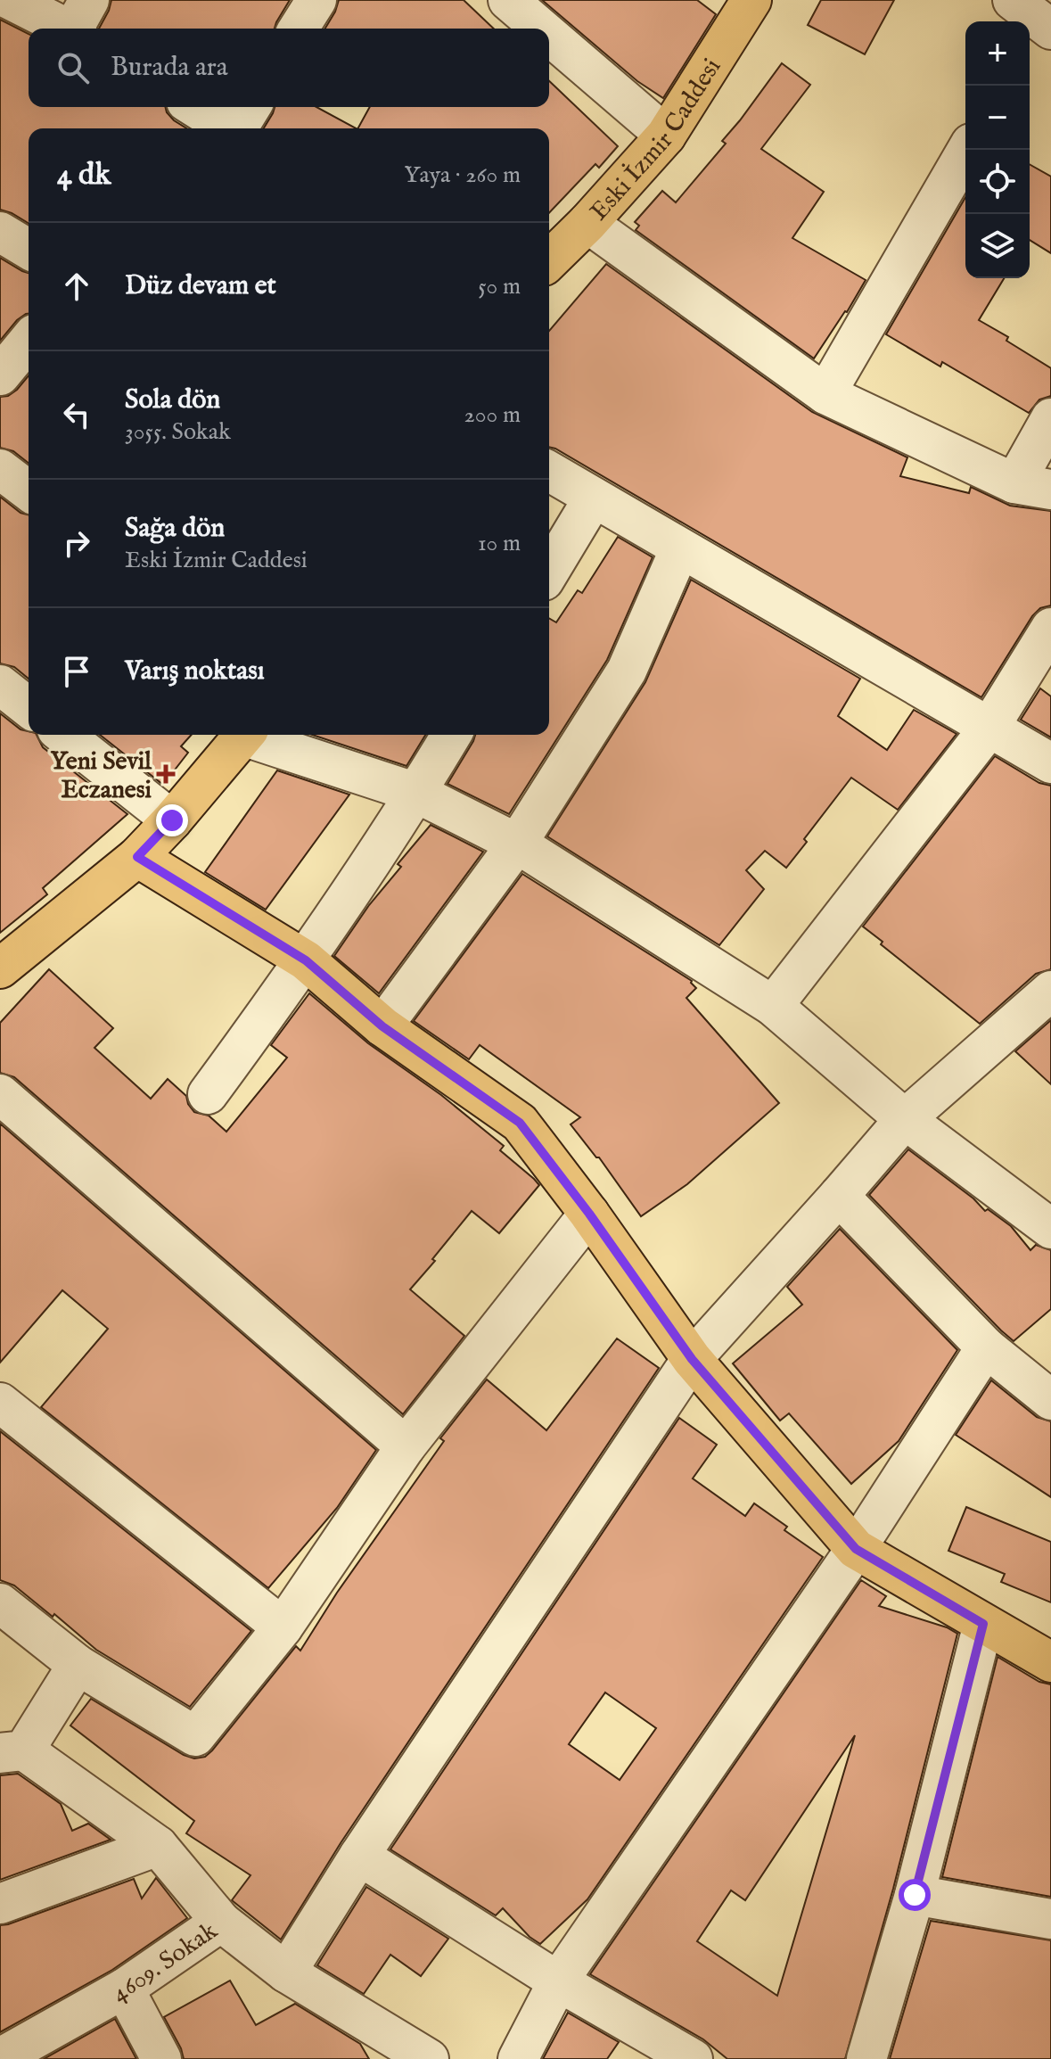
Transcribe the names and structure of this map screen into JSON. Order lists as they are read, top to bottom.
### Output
{
  "streets": {
    "main road": ["Eski İzmir Caddesi"],
    "street": ["4609. Sokak"]
  },
  "places": {
    "health": ["Yeni Sevil Eczanesi"]
  },
  "page": {
    "map_buttons": ["+", "−"],
    "search": "Burada ara",
    "heading": ["4 dk", "Yaya · 260 m"],
    "list": [
      ["Düz devam et", "50 m"],
      ["Sola dön", "3055. Sokak", "200 m"],
      ["Sağa dön", "Eski İzmir Caddesi", "10 m"],
      "Varış noktası"
    ]
  }
}
